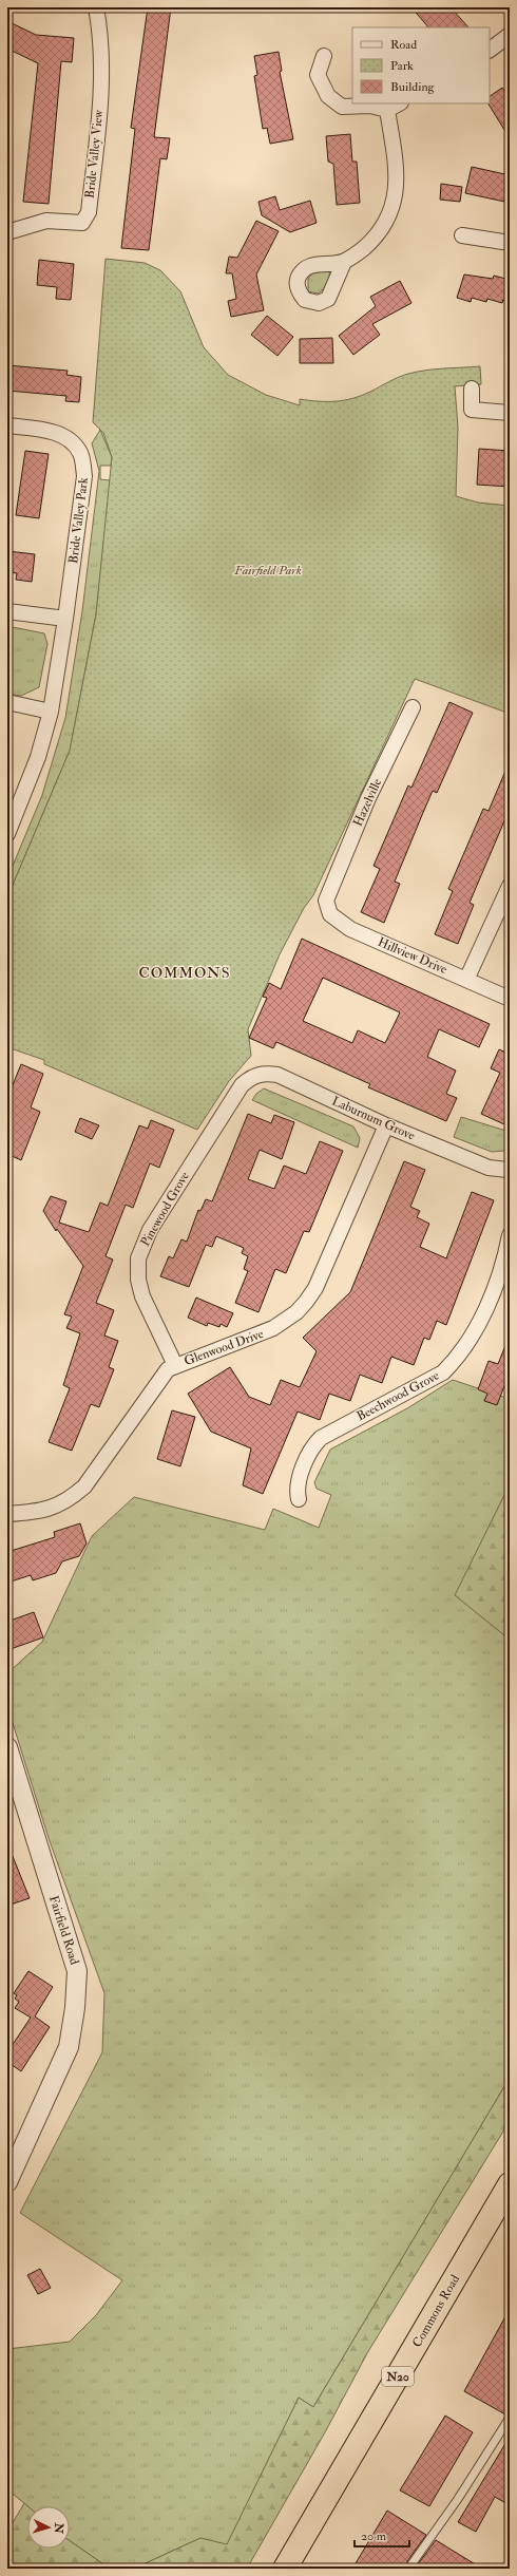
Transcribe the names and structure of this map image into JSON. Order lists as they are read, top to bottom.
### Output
{
  "streets": {
    "highway": ["Commons Road", "N20"],
    "street": [
      "Bride Valley View",
      "Bride Valley Park",
      "Hazelville",
      "Hillview Drive",
      "Laburnum Grove",
      "Pinewood Grove",
      "Glenwood Drive",
      "Beechwood Grove",
      "Fairfield Road"
    ]
  },
  "crossings": [
    ["Hazelville", "Hillview Drive"],
    ["Laburnum Grove", "Pinewood Grove"],
    ["Laburnum Grove", "Glenwood Drive"],
    ["Pinewood Grove", "Glenwood Drive"]
  ],
  "districts": ["COMMONS"],
  "parks": ["Fairfield Park"],
  "legend": ["Road", "Park", "Building"],
  "scale_bar": "20 m",
  "north": "right"
}
